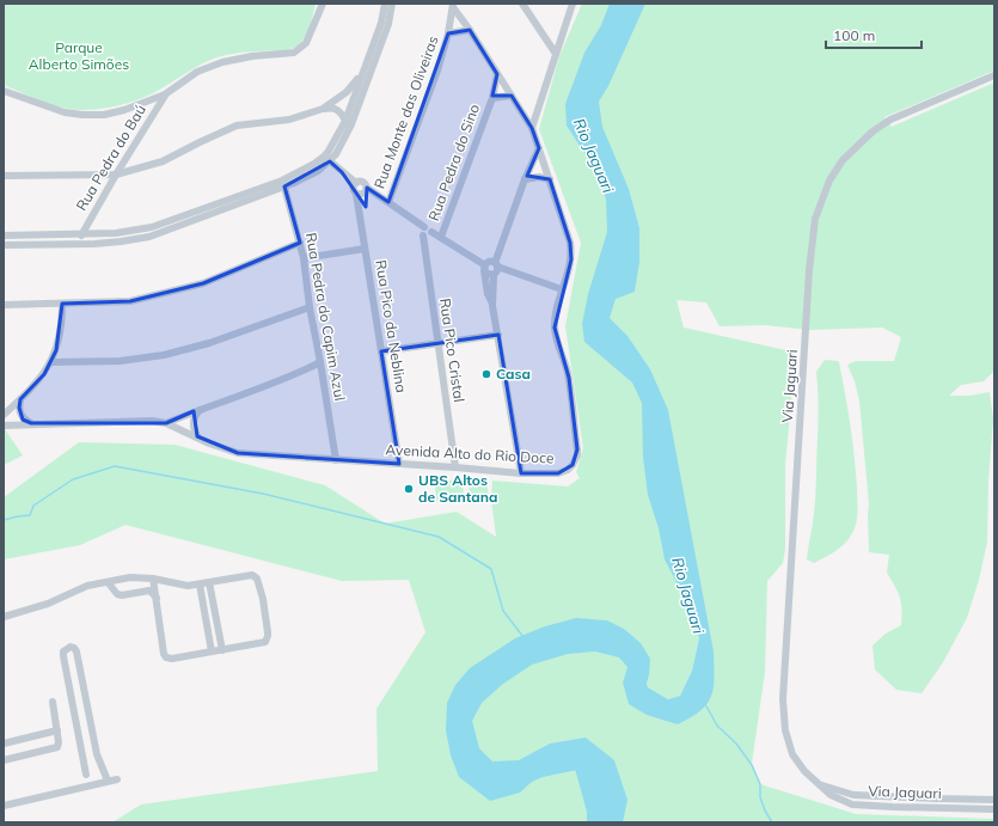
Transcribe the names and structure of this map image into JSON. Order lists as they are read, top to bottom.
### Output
{
  "streets": {
    "street": [
      "Rua Monte das Oliveiras",
      "Rua Pedra do Baú",
      "Rua Pedra do Sino",
      "Rua Pedra do Capim Azul",
      "Rua Pico da Neblina",
      "Rua Pico Cristal",
      "Via Jaguari",
      "Avenida Alto do Rio Doce"
    ]
  },
  "crossings": [
    ["Rua Monte das Oliveiras", "Avenida Alto do Rio Doce"],
    ["Rua Pedra do Sino", "Avenida Alto do Rio Doce"],
    ["Rua Pedra do Capim Azul", "Avenida Alto do Rio Doce"],
    ["Rua Pico da Neblina", "Avenida Alto do Rio Doce"],
    ["Rua Pico Cristal", "Avenida Alto do Rio Doce"]
  ],
  "water": ["Rio Jaguari"],
  "parks": ["Parque Alberto Simões"],
  "places": ["Casa", "UBS Altos de Santana"],
  "scale_bar": "100 m"
}
